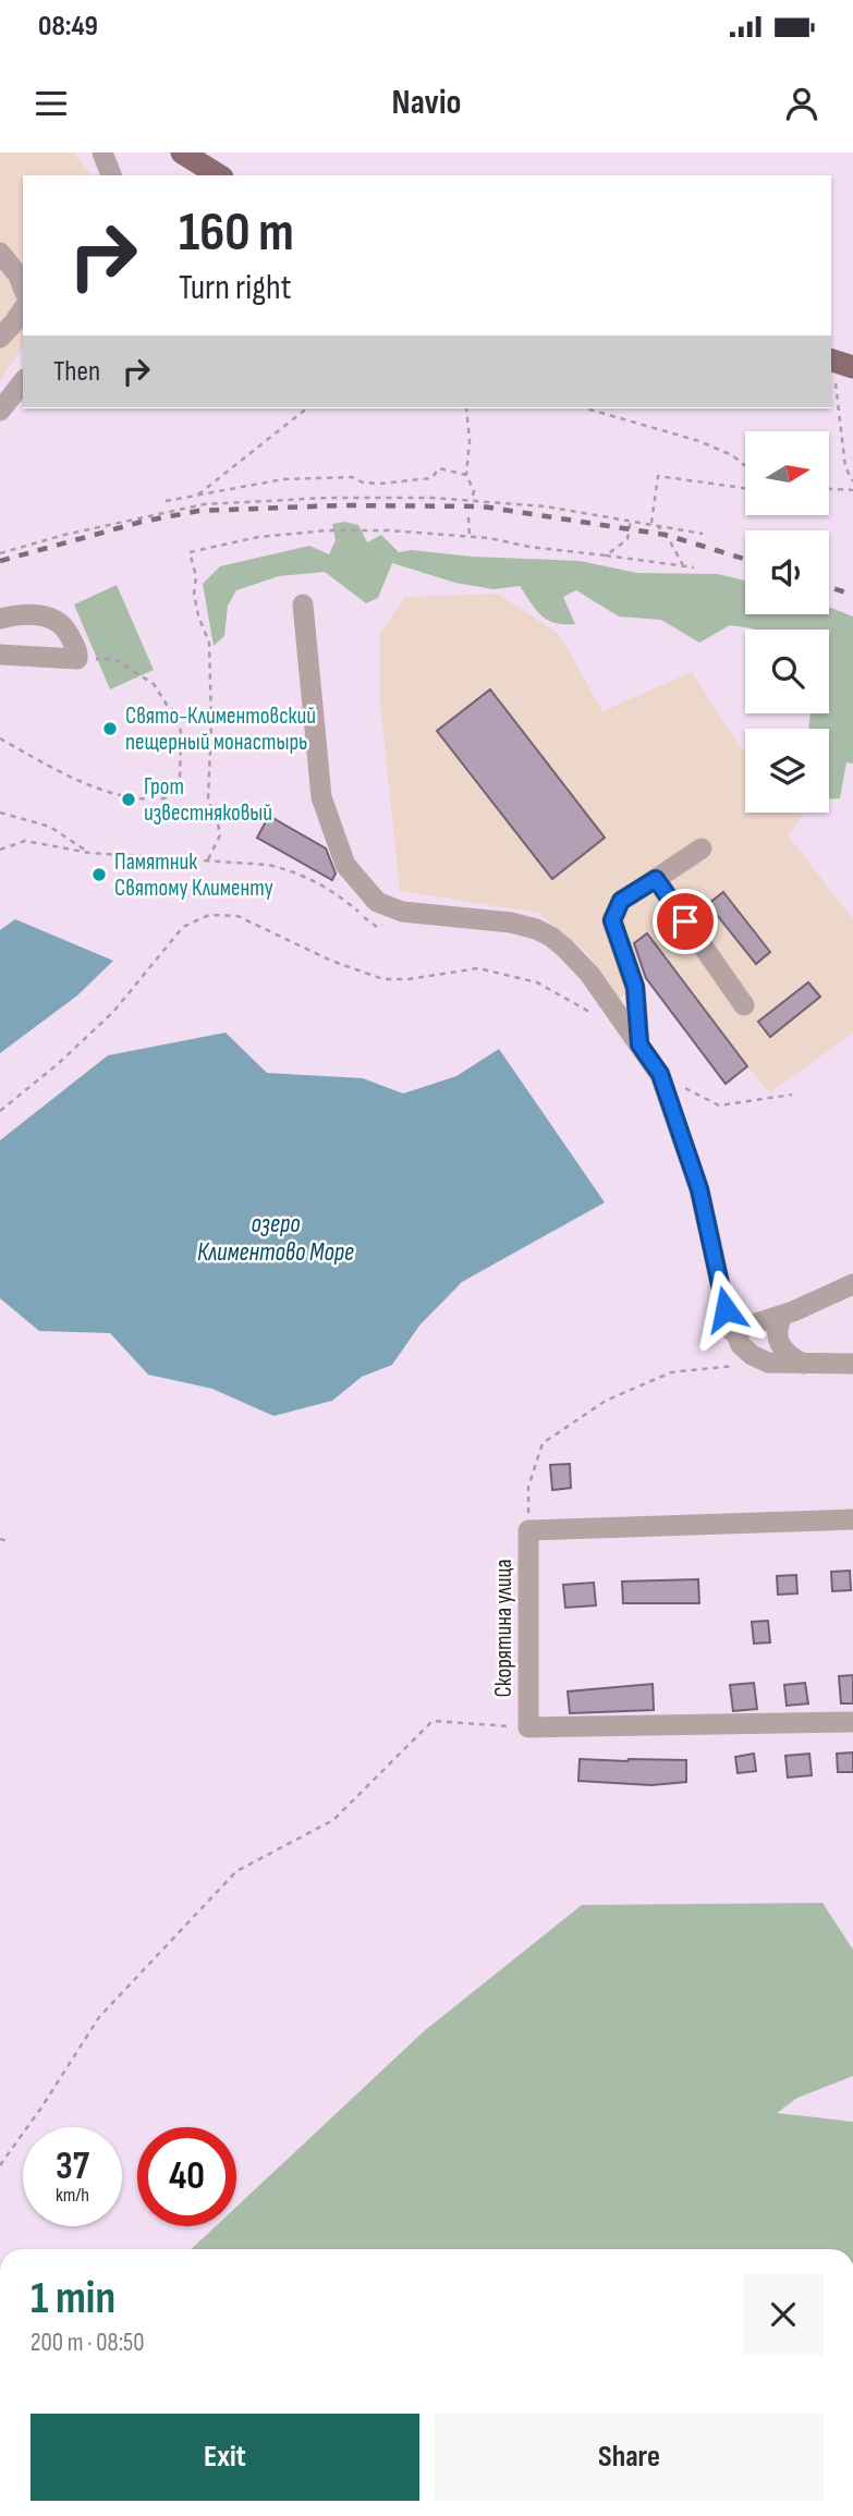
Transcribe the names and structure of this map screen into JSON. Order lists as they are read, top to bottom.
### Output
{
  "streets": {
    "street": ["Скорятина улица"]
  },
  "water": ["озеро Климентово Море"],
  "places": ["Свято-Климентовский пещерный монастырь", "Грот известняковый", "Памятник Святому Клименту"],
  "north": "right",
  "page": {
    "status": "08:49",
    "header": "Navio",
    "turn": ["160 m", "Turn right"],
    "then": "Then",
    "speed": "37 km/h",
    "limit": "40",
    "heading": ["1 min", "200 m · 08:50"],
    "buttons": ["Exit", "Share"]
  }
}
